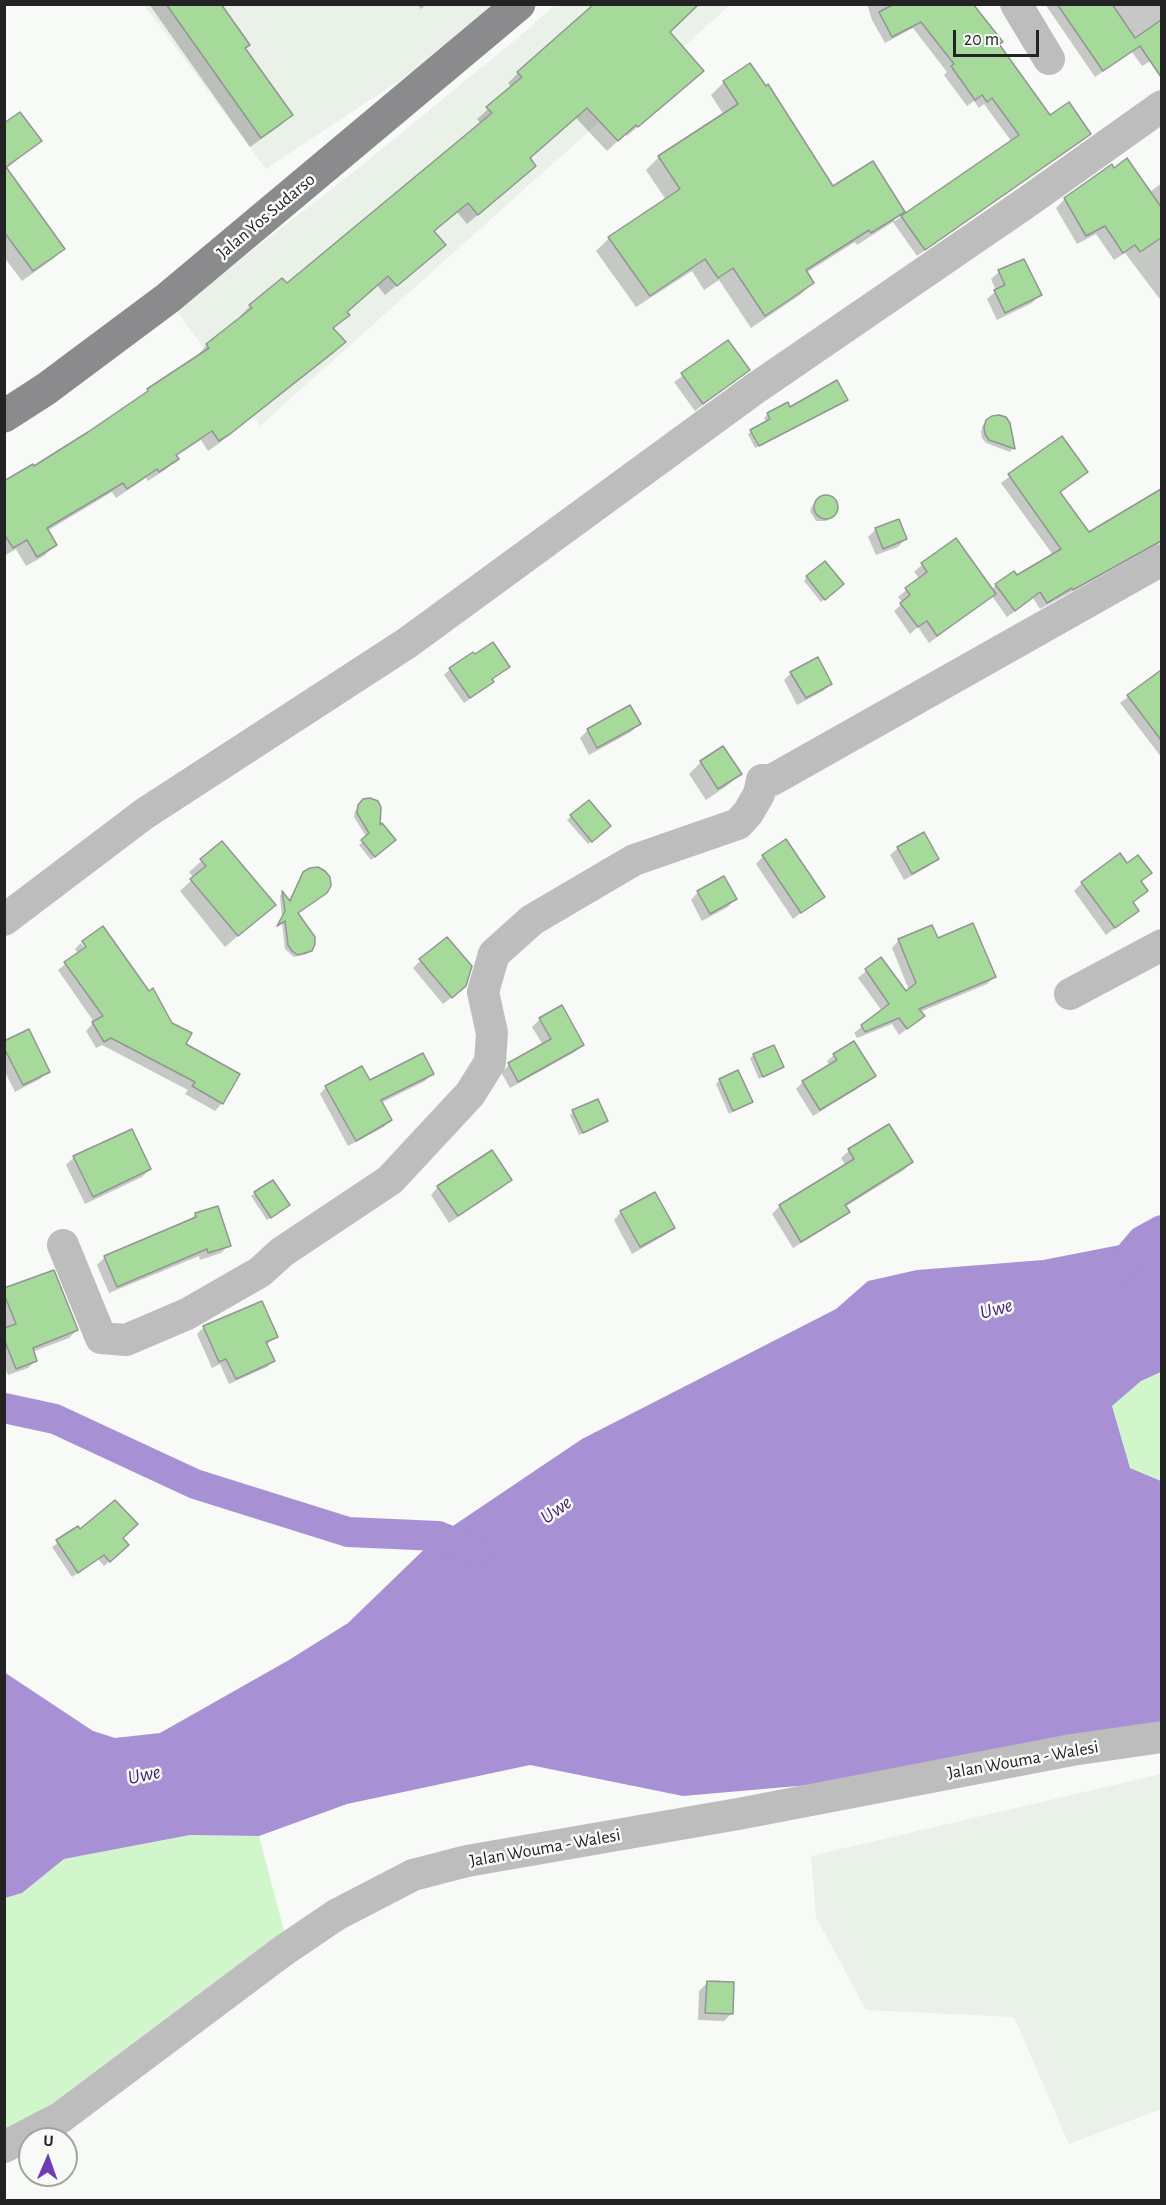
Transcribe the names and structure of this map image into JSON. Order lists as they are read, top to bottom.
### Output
{
  "streets": {
    "main road": ["Jalan Yos Sudarso"],
    "street": ["Jalan Wouma - Walesi"]
  },
  "water": ["Uwe"],
  "scale_bar": "20 m",
  "north": "top"
}
